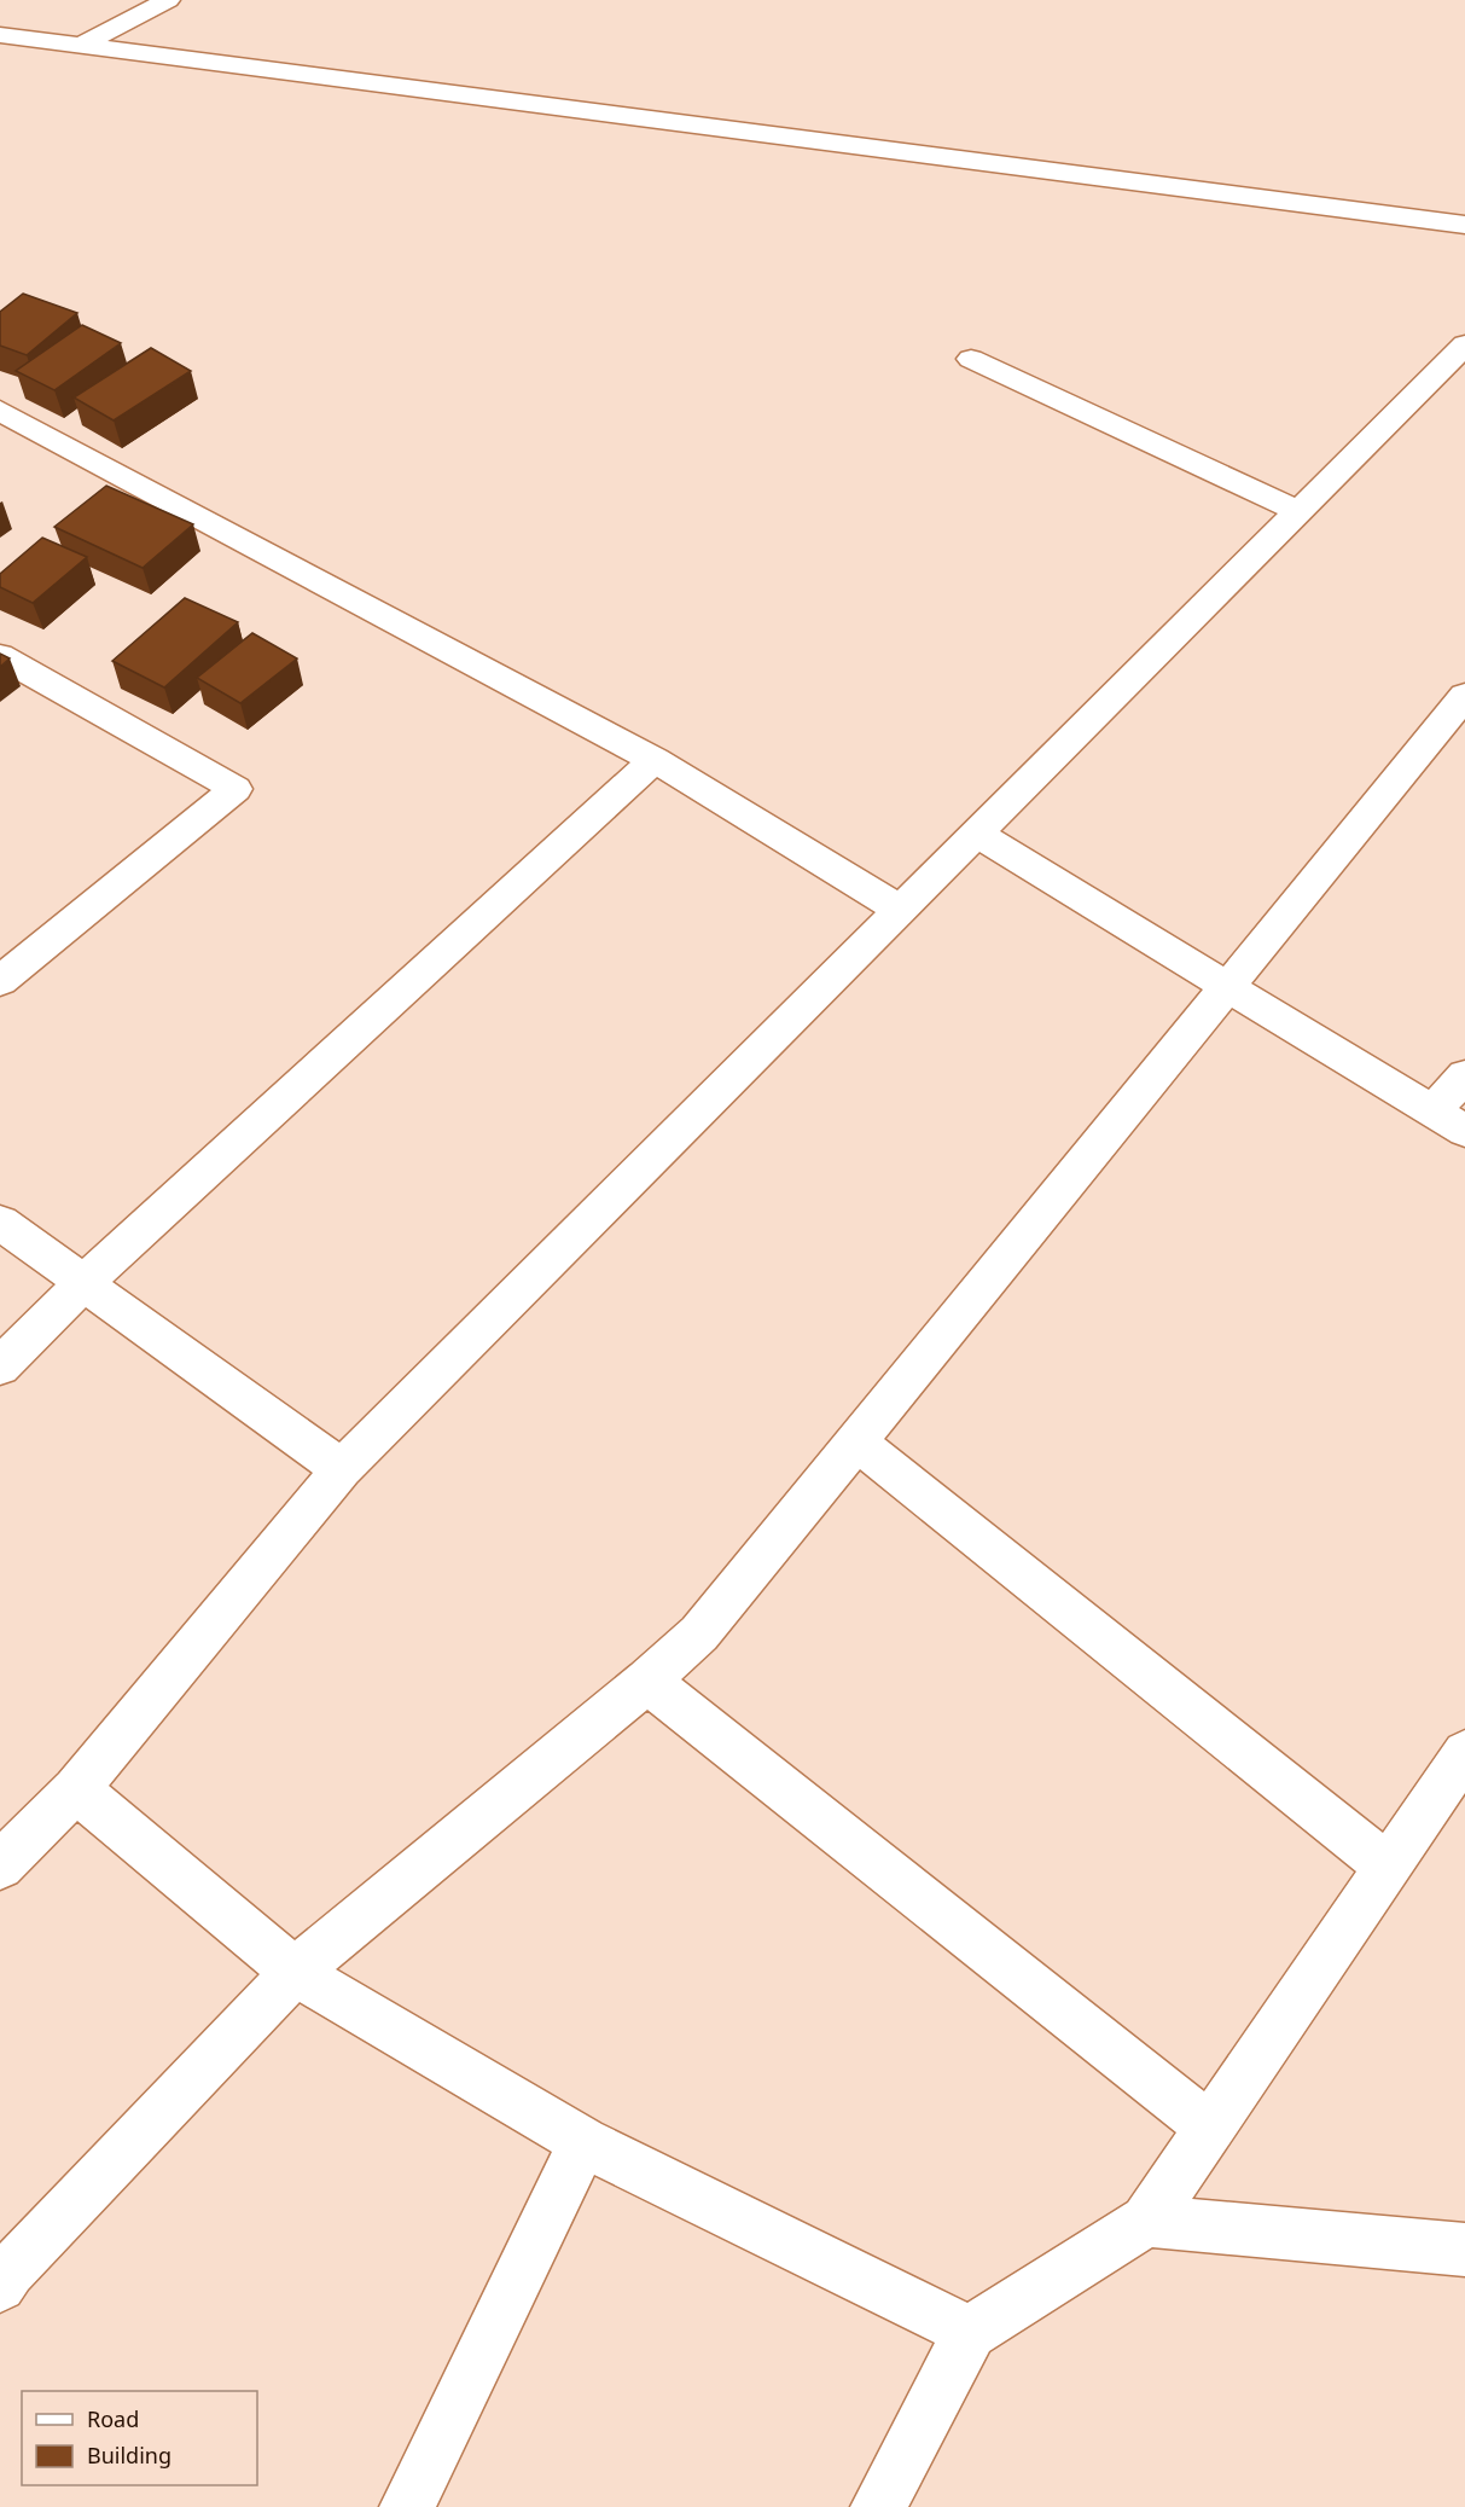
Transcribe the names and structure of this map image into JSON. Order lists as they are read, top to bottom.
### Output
{
  "legend": ["Road", "Building"]
}
